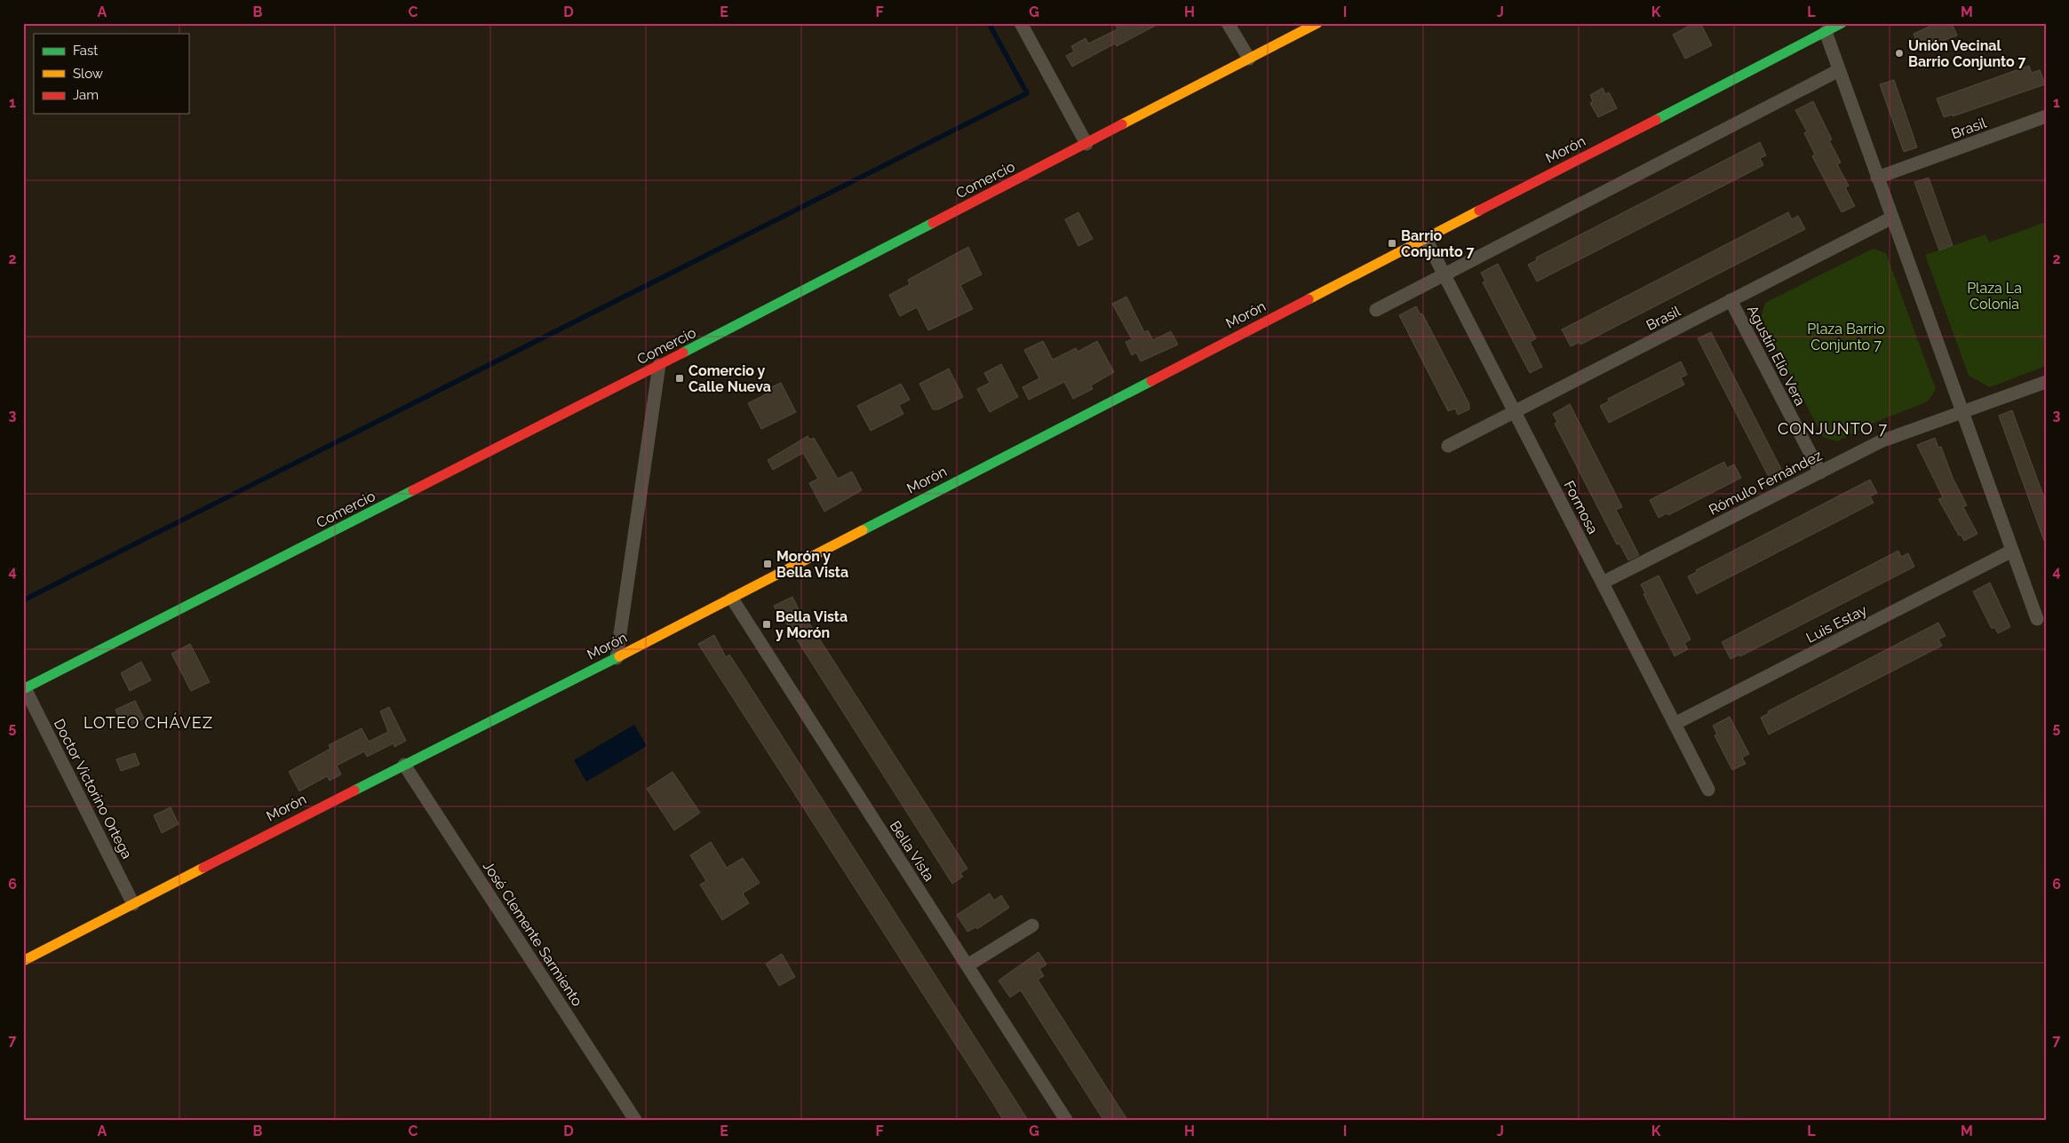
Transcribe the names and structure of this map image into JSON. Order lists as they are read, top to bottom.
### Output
{
  "streets": {
    "street": [
      "Brasil",
      "Morón",
      "Comercio",
      "Agustín Elio Vera",
      "Rómulo Fernández",
      "Formosa",
      "Luis Estay",
      "Doctor Victorino Ortega",
      "Bella Vista",
      "José Clemente Sarmiento"
    ]
  },
  "crossings": [
    ["Brasil", "Agustín Elio Vera"],
    ["Brasil", "Formosa"],
    ["Morón", "Formosa"],
    ["Morón", "Doctor Victorino Ortega"],
    ["Morón", "Bella Vista"],
    ["Morón", "José Clemente Sarmiento"],
    ["Comercio", "Doctor Victorino Ortega"],
    ["Agustín Elio Vera", "Rómulo Fernández"],
    ["Rómulo Fernández", "Formosa"],
    ["Formosa", "Luis Estay"]
  ],
  "districts": ["CONJUNTO 7", "LOTEO CHÁVEZ"],
  "parks": ["Plaza La Colonia", "Plaza Barrio Conjunto 7"],
  "places": {
    "other": ["Unión Vecinal Barrio Conjunto 7"],
    "transit": [
      "Barrio Conjunto 7",
      "Comercio y Calle Nueva",
      "Morón y Bella Vista",
      "Bella Vista y Morón"
    ]
  },
  "legend": ["Fast", "Slow", "Jam"],
  "grid": {
    "columns": [
      "A",
      "B",
      "C",
      "D",
      "E",
      "F",
      "G",
      "H",
      "I",
      "J",
      "K",
      "L",
      "M"
    ],
    "rows": [
      "1",
      "2",
      "3",
      "4",
      "5",
      "6",
      "7"
    ]
  }
}
